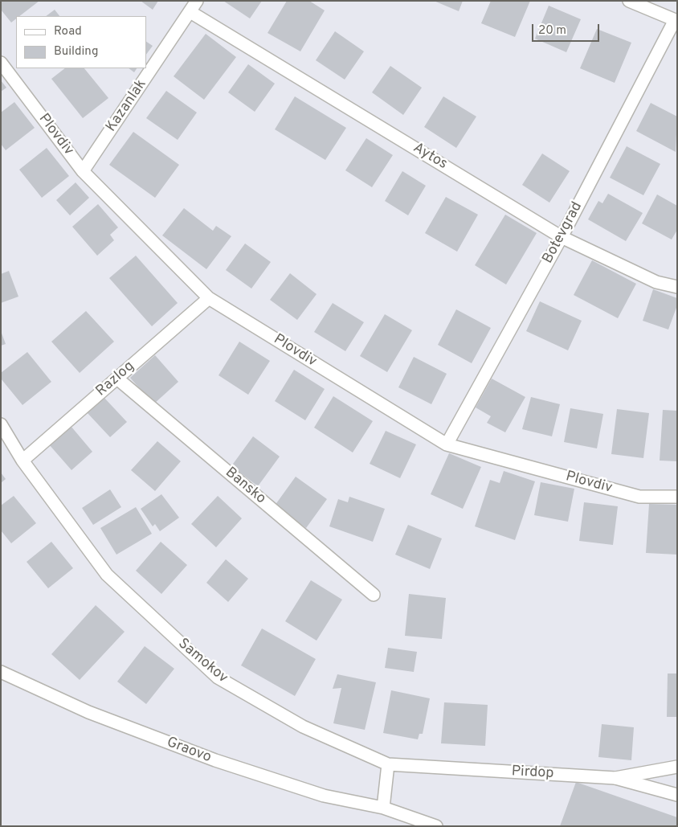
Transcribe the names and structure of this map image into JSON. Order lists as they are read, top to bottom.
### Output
{
  "streets": {
    "street": [
      "Kazanlak",
      "Plovdiv",
      "Aytos",
      "Botevgrad",
      "Razlog",
      "Bansko",
      "Samokov",
      "Graovo",
      "Pirdop"
    ]
  },
  "crossings": [
    ["Kazanlak", "Plovdiv"],
    ["Kazanlak", "Aytos"],
    ["Plovdiv", "Botevgrad"],
    ["Plovdiv", "Razlog"],
    ["Aytos", "Botevgrad"],
    ["Razlog", "Bansko"],
    ["Razlog", "Samokov"],
    ["Samokov", "Pirdop"]
  ],
  "legend": ["Road", "Building"],
  "scale_bar": "20 m"
}
